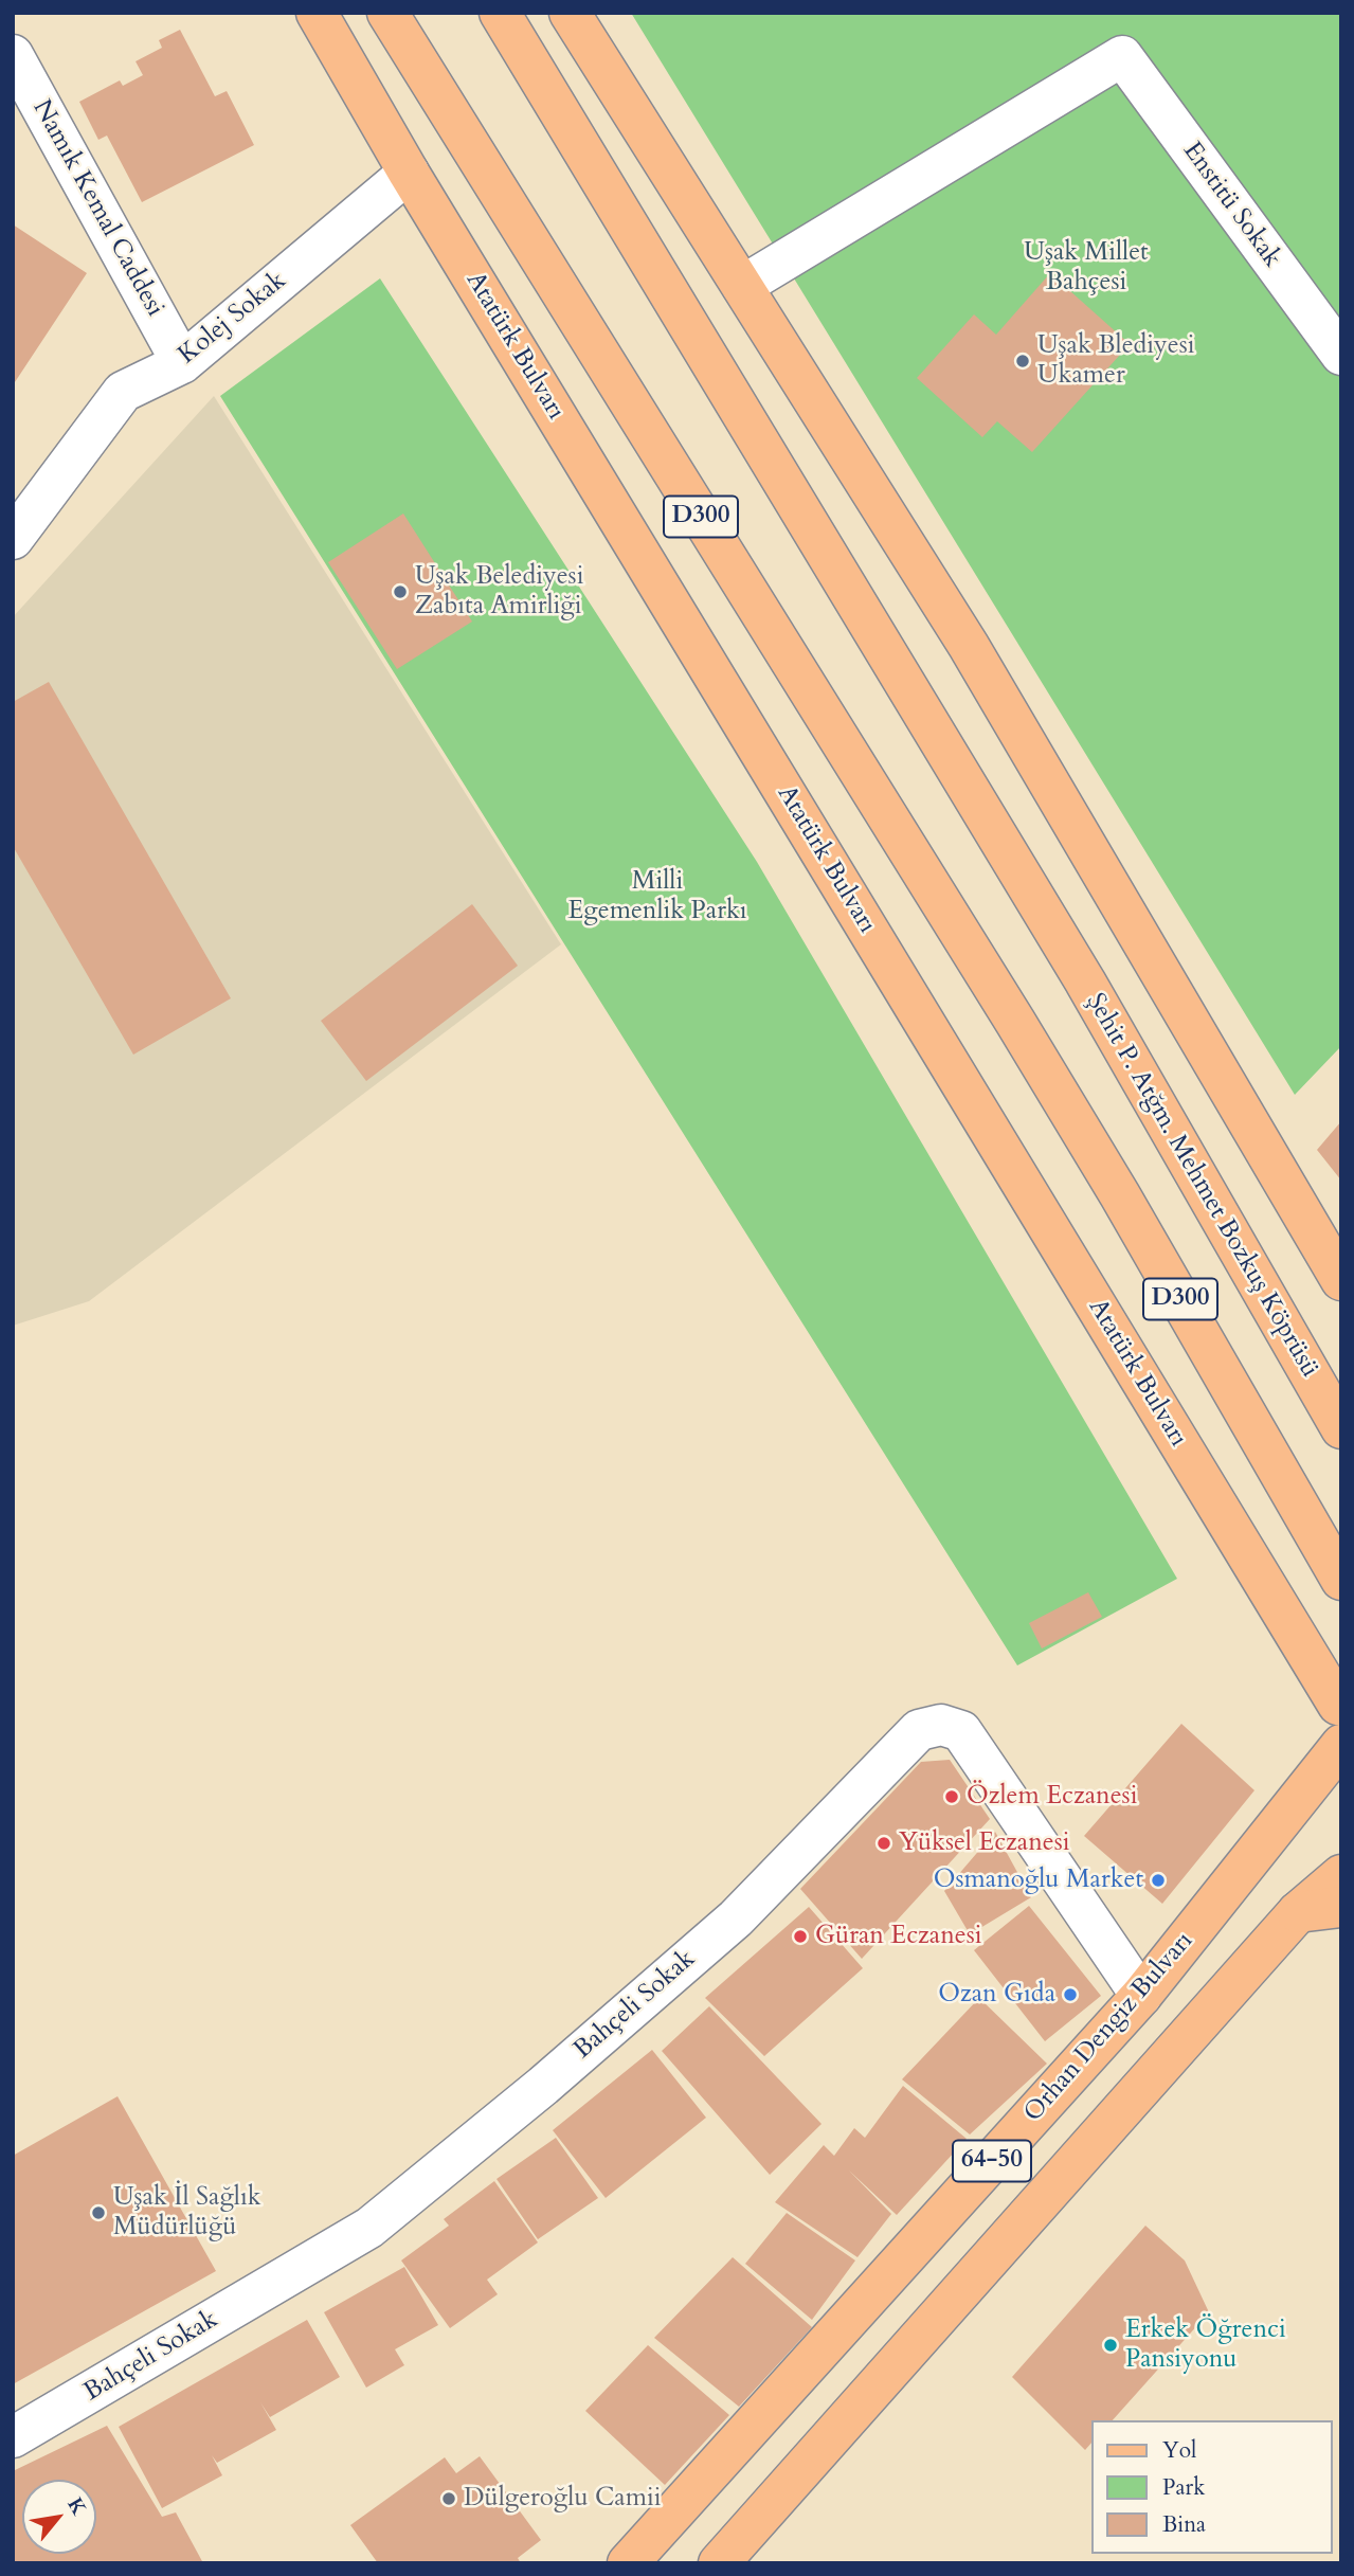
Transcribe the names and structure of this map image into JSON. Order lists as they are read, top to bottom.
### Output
{
  "streets": {
    "main road": [
      "Atatürk Bulvarı",
      "D300",
      "Şehit P. Atğm. Mehmet Bozkuş Köprüsü",
      "Orhan Dengiz Bulvarı",
      "64-50"
    ],
    "street": [
      "Enstitü Sokak",
      "Namık Kemal Caddesi",
      "Kolej Sokak",
      "Bahçeli Sokak"
    ]
  },
  "crossings": [
    ["Namık Kemal Caddesi", "Kolej Sokak"],
    ["Kolej Sokak", "Atatürk Bulvarı"],
    ["Bahçeli Sokak", "Orhan Dengiz Bulvarı"]
  ],
  "parks": ["Uşak Millet Bahçesi", "Milli Egemenlik Parkı"],
  "places": [
    "Uşak Blediyesi Ukamer",
    "Uşak Belediyesi Zabıta Amirliği",
    "Özlem Eczanesi",
    "Yüksel Eczanesi",
    "Osmanoğlu Market",
    "Güran Eczanesi",
    "Ozan Gıda",
    "Uşak İl Sağlık Müdürlüğü",
    "Erkek Öğrenci Pansiyonu",
    "Dülgeroğlu Camii"
  ],
  "legend": ["Yol", "Park", "Bina"],
  "north": "top right"
}
